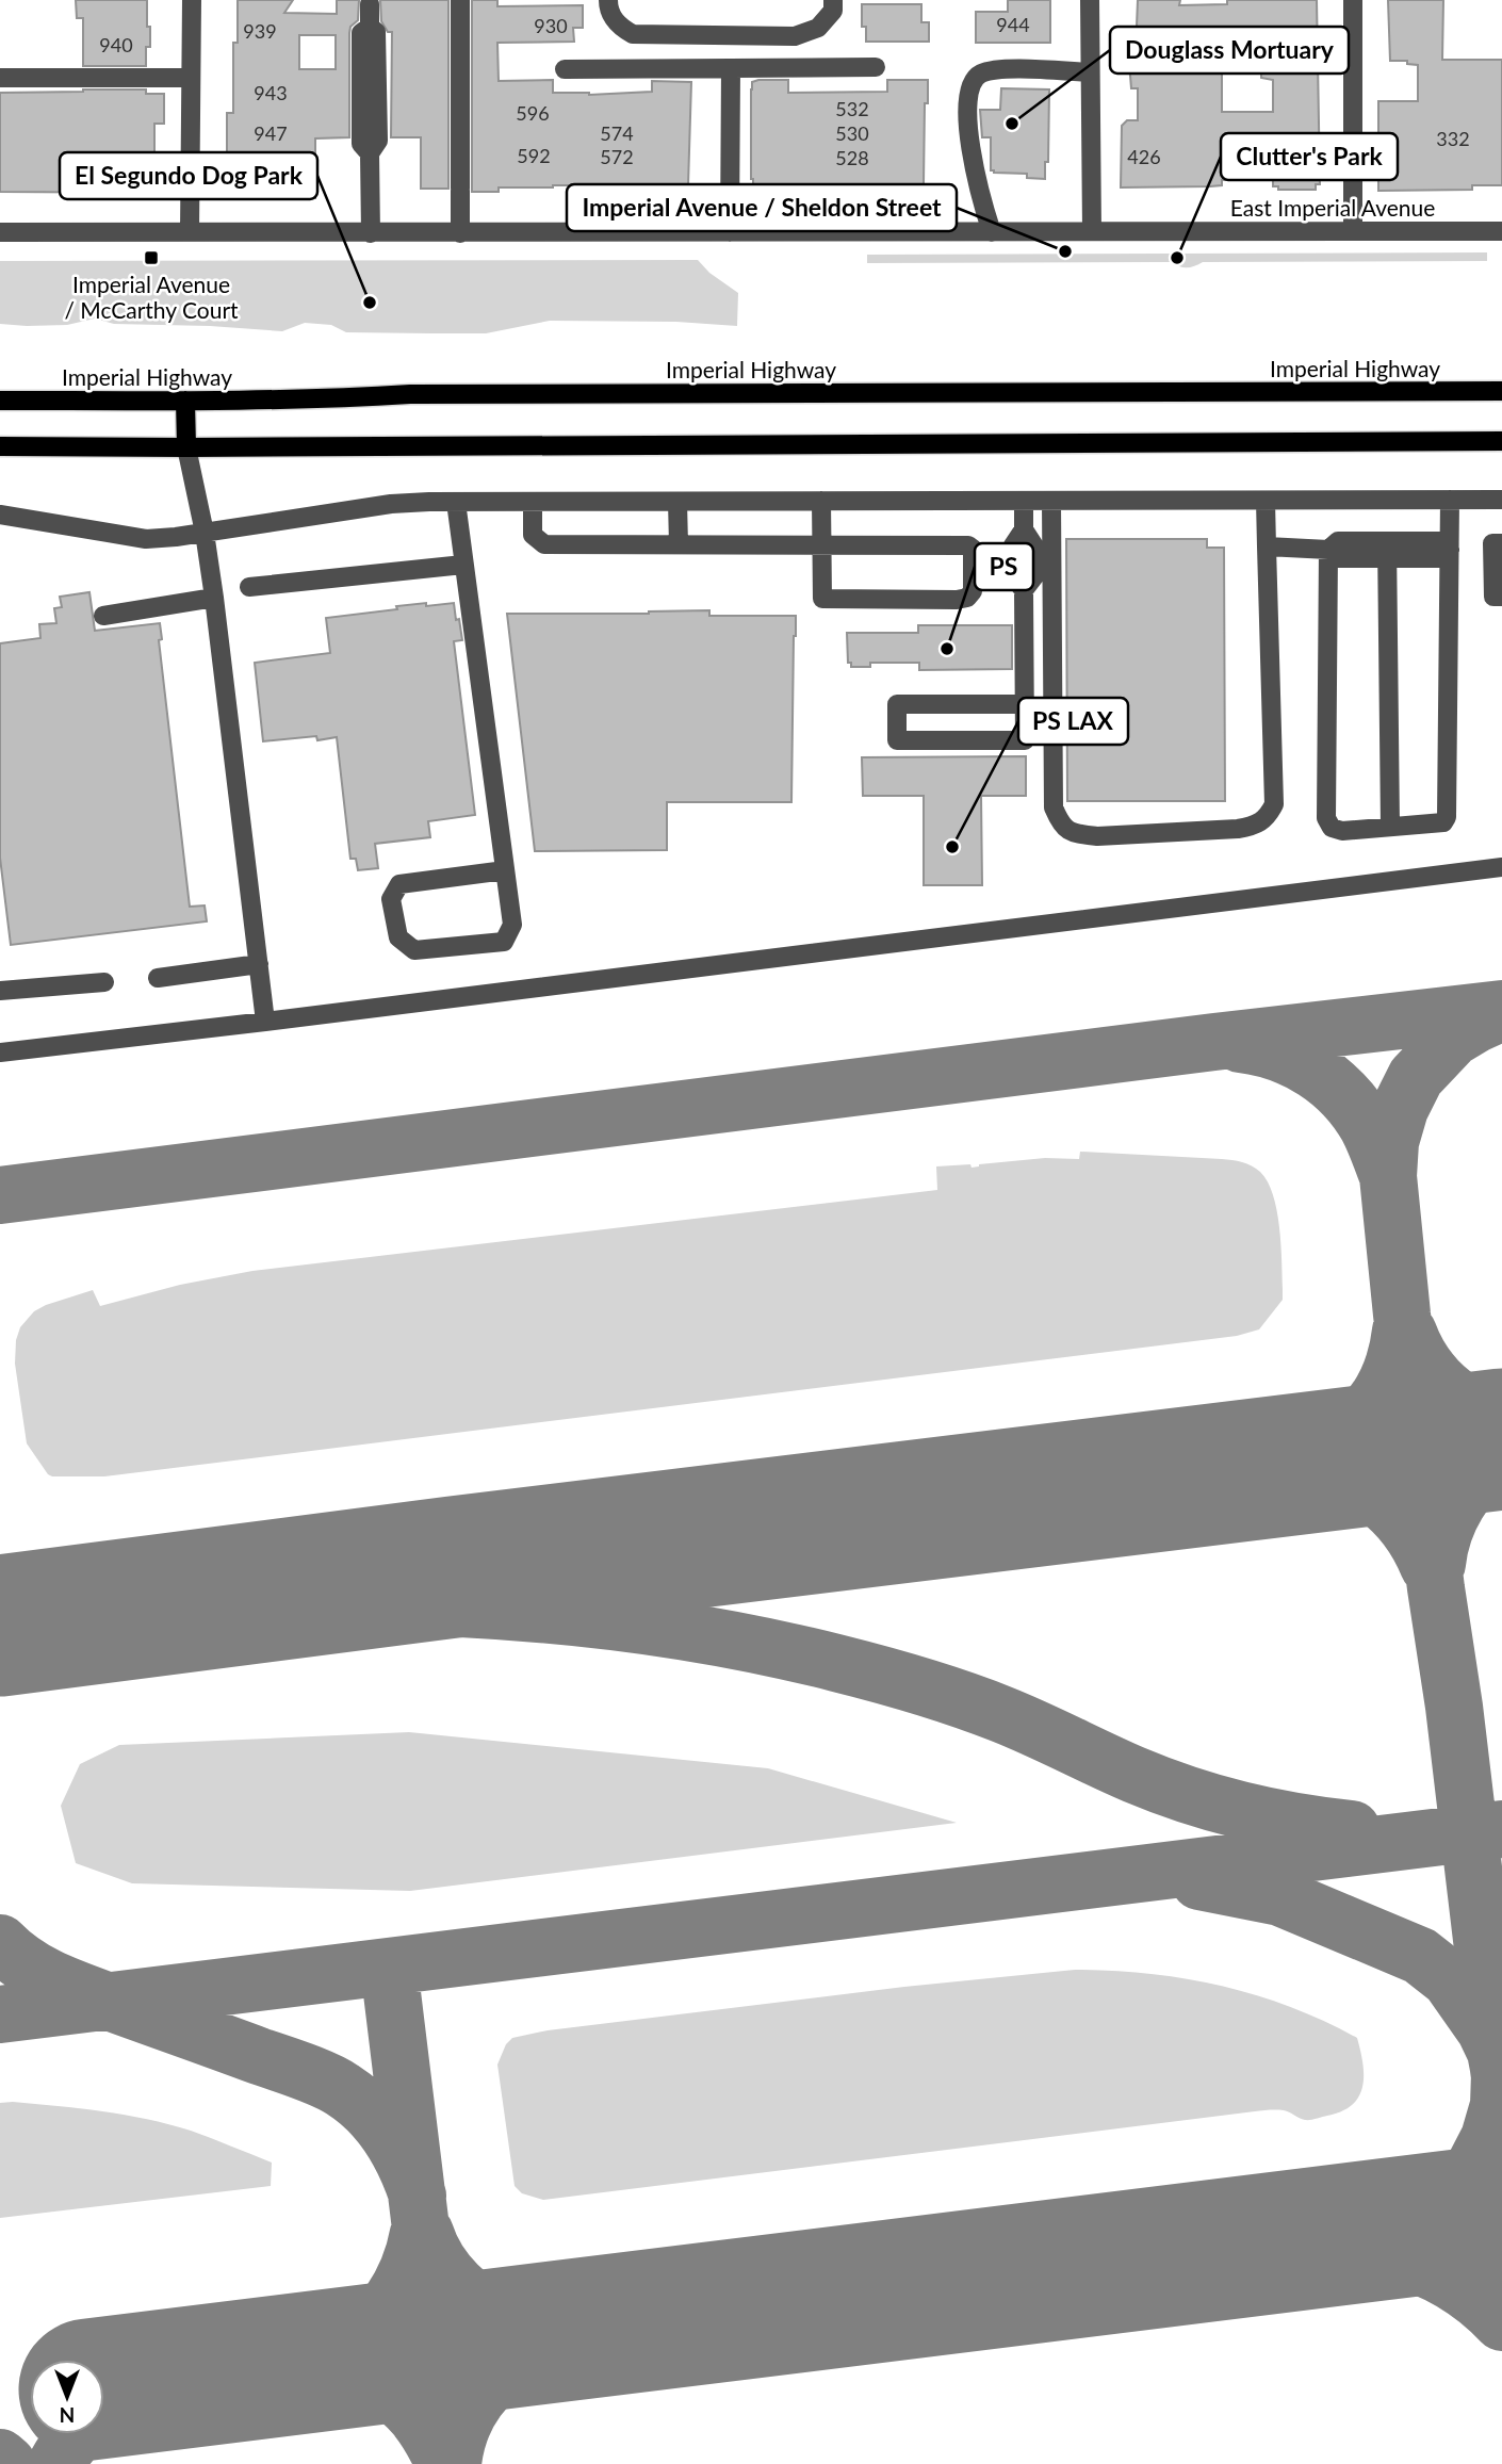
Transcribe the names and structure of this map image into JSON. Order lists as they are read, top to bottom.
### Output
{
  "streets": {
    "main road": ["Imperial Highway"],
    "street": ["East Imperial Avenue"]
  },
  "places": {
    "other": [
      "Douglass Mortuary",
      "Imperial Avenue / Sheldon Street",
      "Clutter's Park",
      "El Segundo Dog Park",
      "PS",
      "PS LAX"
    ],
    "transit": ["Imperial Avenue / McCarthy Court"]
  },
  "house_numbers": [
    "944",
    "930",
    "939",
    "940",
    "943",
    "532",
    "596",
    "947",
    "574",
    "530",
    "332",
    "592",
    "572",
    "426",
    "528"
  ],
  "north": "bottom"
}
